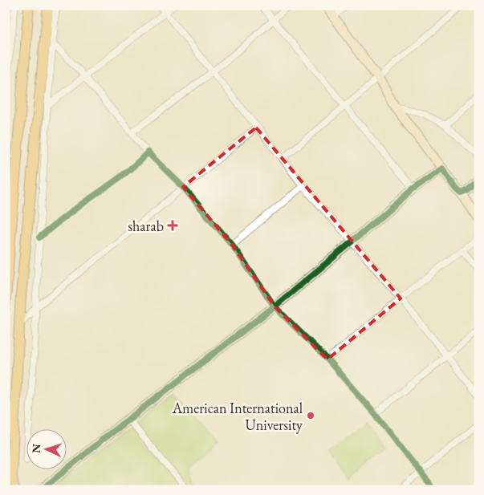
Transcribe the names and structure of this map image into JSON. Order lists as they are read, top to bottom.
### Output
{
  "places": {
    "health": ["sharab"],
    "other": ["American International University"]
  },
  "north": "left"
}
